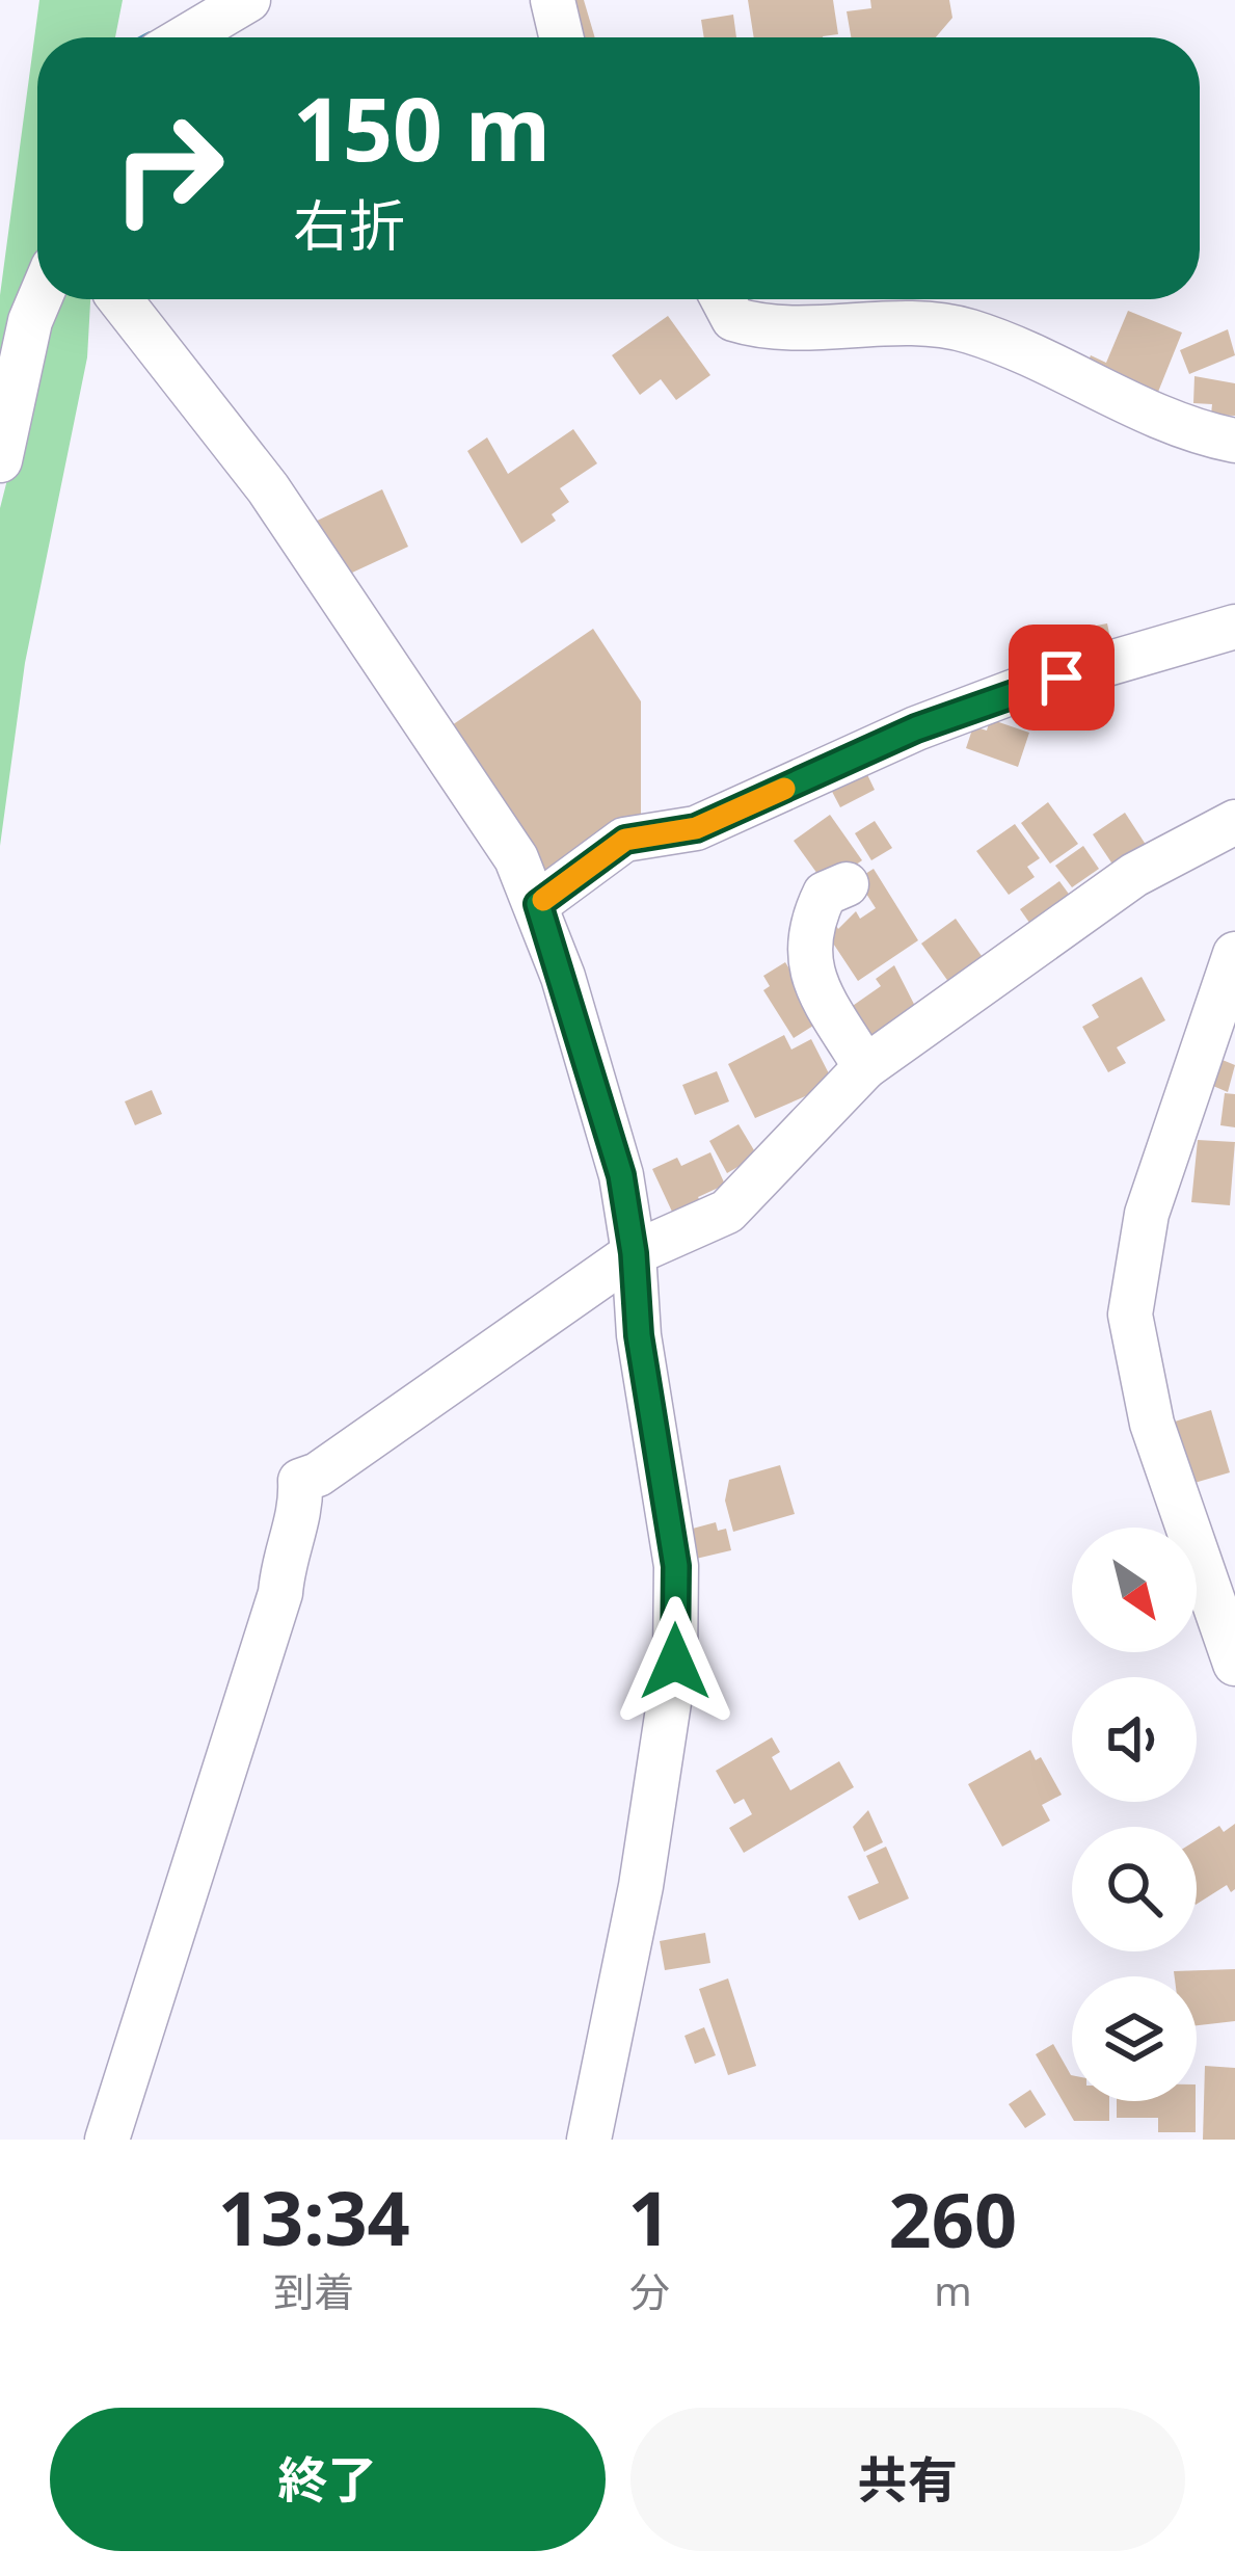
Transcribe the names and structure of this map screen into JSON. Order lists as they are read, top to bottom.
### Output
{
  "north": "bottom right",
  "page": {
    "turn": ["150 m", "右折"],
    "eta": [
      "13:34",
      "到着",
      "1",
      "分",
      "260",
      "m"
    ],
    "buttons": ["終了", "共有"]
  }
}
